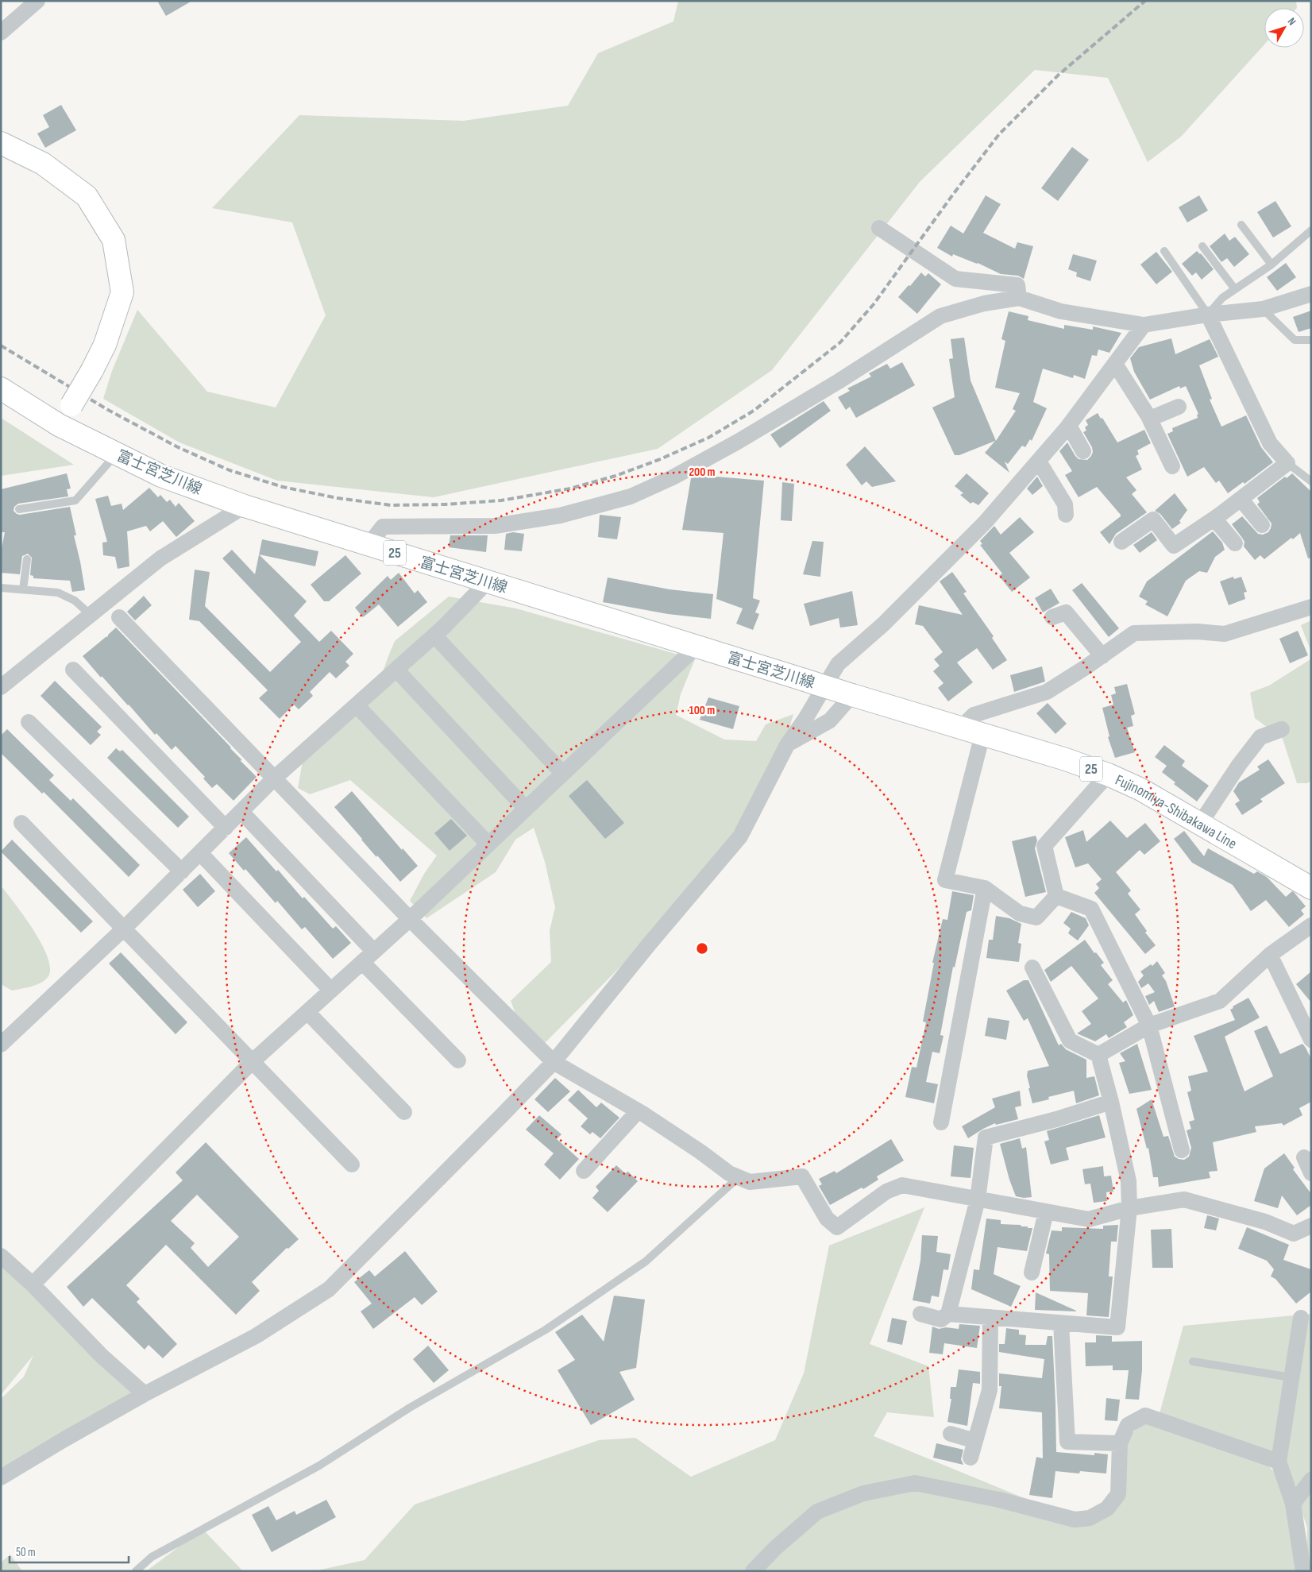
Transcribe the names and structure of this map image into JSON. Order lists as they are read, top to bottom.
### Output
{
  "streets": {
    "main road": ["富士宮芝川線", "25", "Fujinomiya-Shibakawa Line"]
  },
  "crossings": [
    ["富士宮芝川線", "Fujinomiya-Shibakawa Line"]
  ],
  "scale_bar": "50 m",
  "north": "top right",
  "rings": ["200 m", "100 m"]
}
